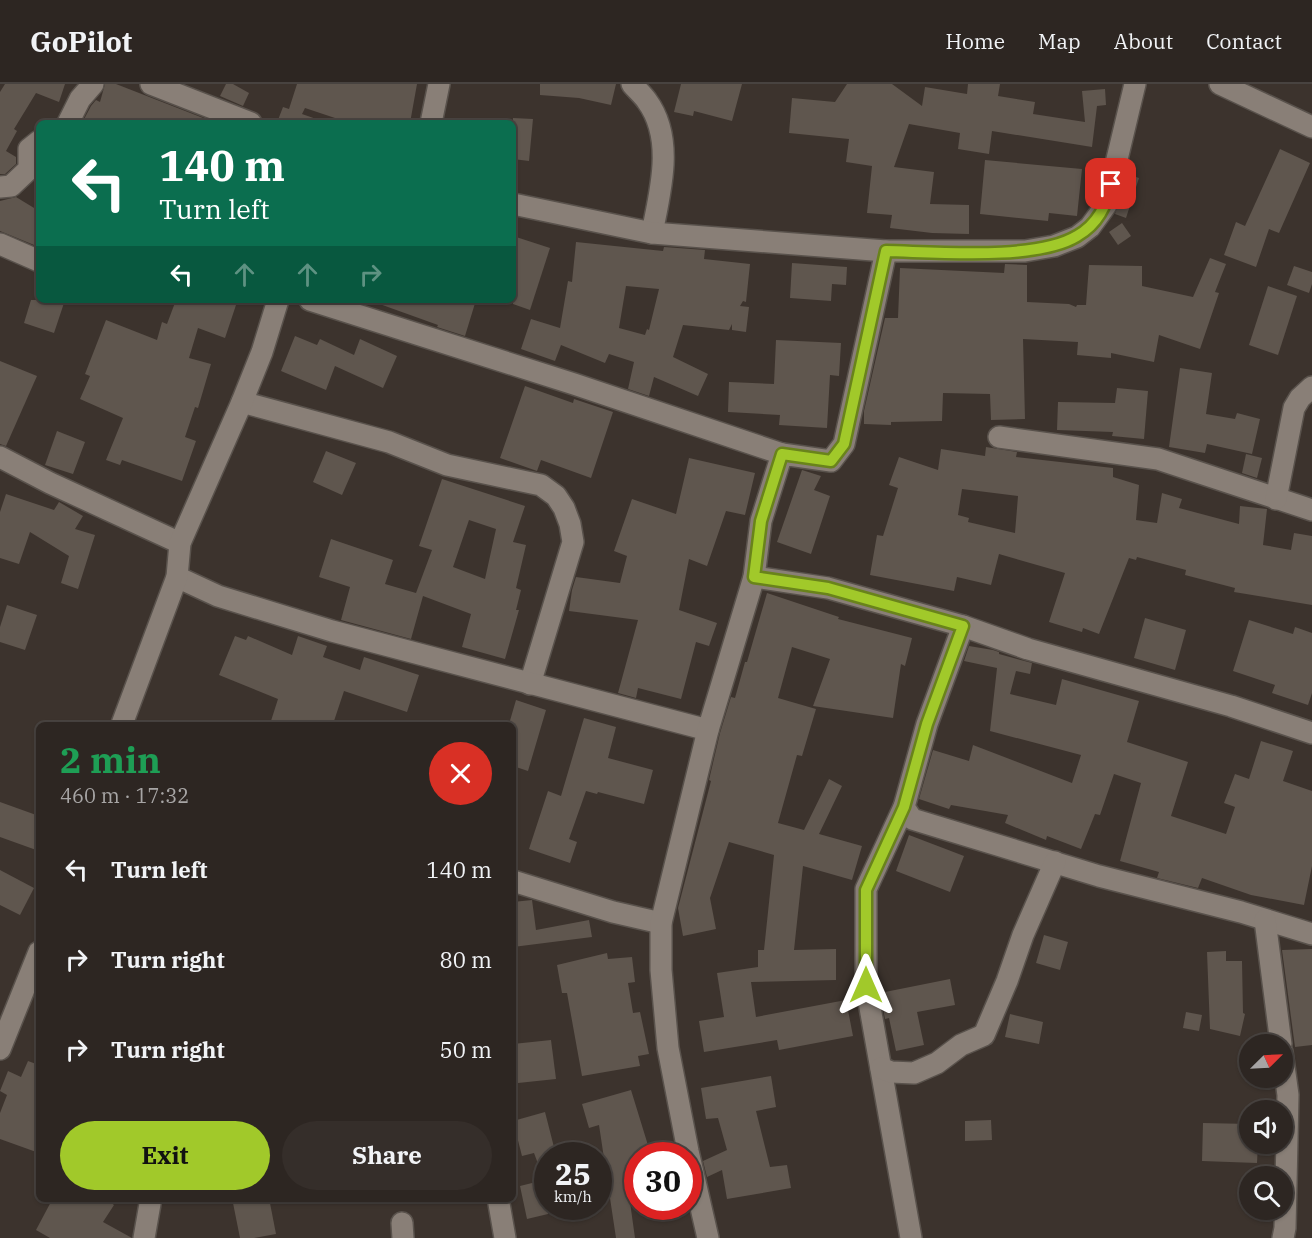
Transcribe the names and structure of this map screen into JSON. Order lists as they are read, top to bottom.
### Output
{
  "north": "top right",
  "page": {
    "header": "GoPilot",
    "nav": [
      "Home",
      "Map",
      "About",
      "Contact"
    ],
    "turn": ["140 m", "Turn left"],
    "heading": ["2 min", "460 m · 17:32"],
    "list": [
      {
        "name": "Turn left",
        "value": "140 m"
      },
      {
        "name": "Turn right",
        "value": "80 m"
      },
      {
        "name": "Turn right",
        "value": "50 m"
      }
    ],
    "buttons": ["Exit", "Share"],
    "speed": "25 km/h",
    "limit": "30"
  }
}
